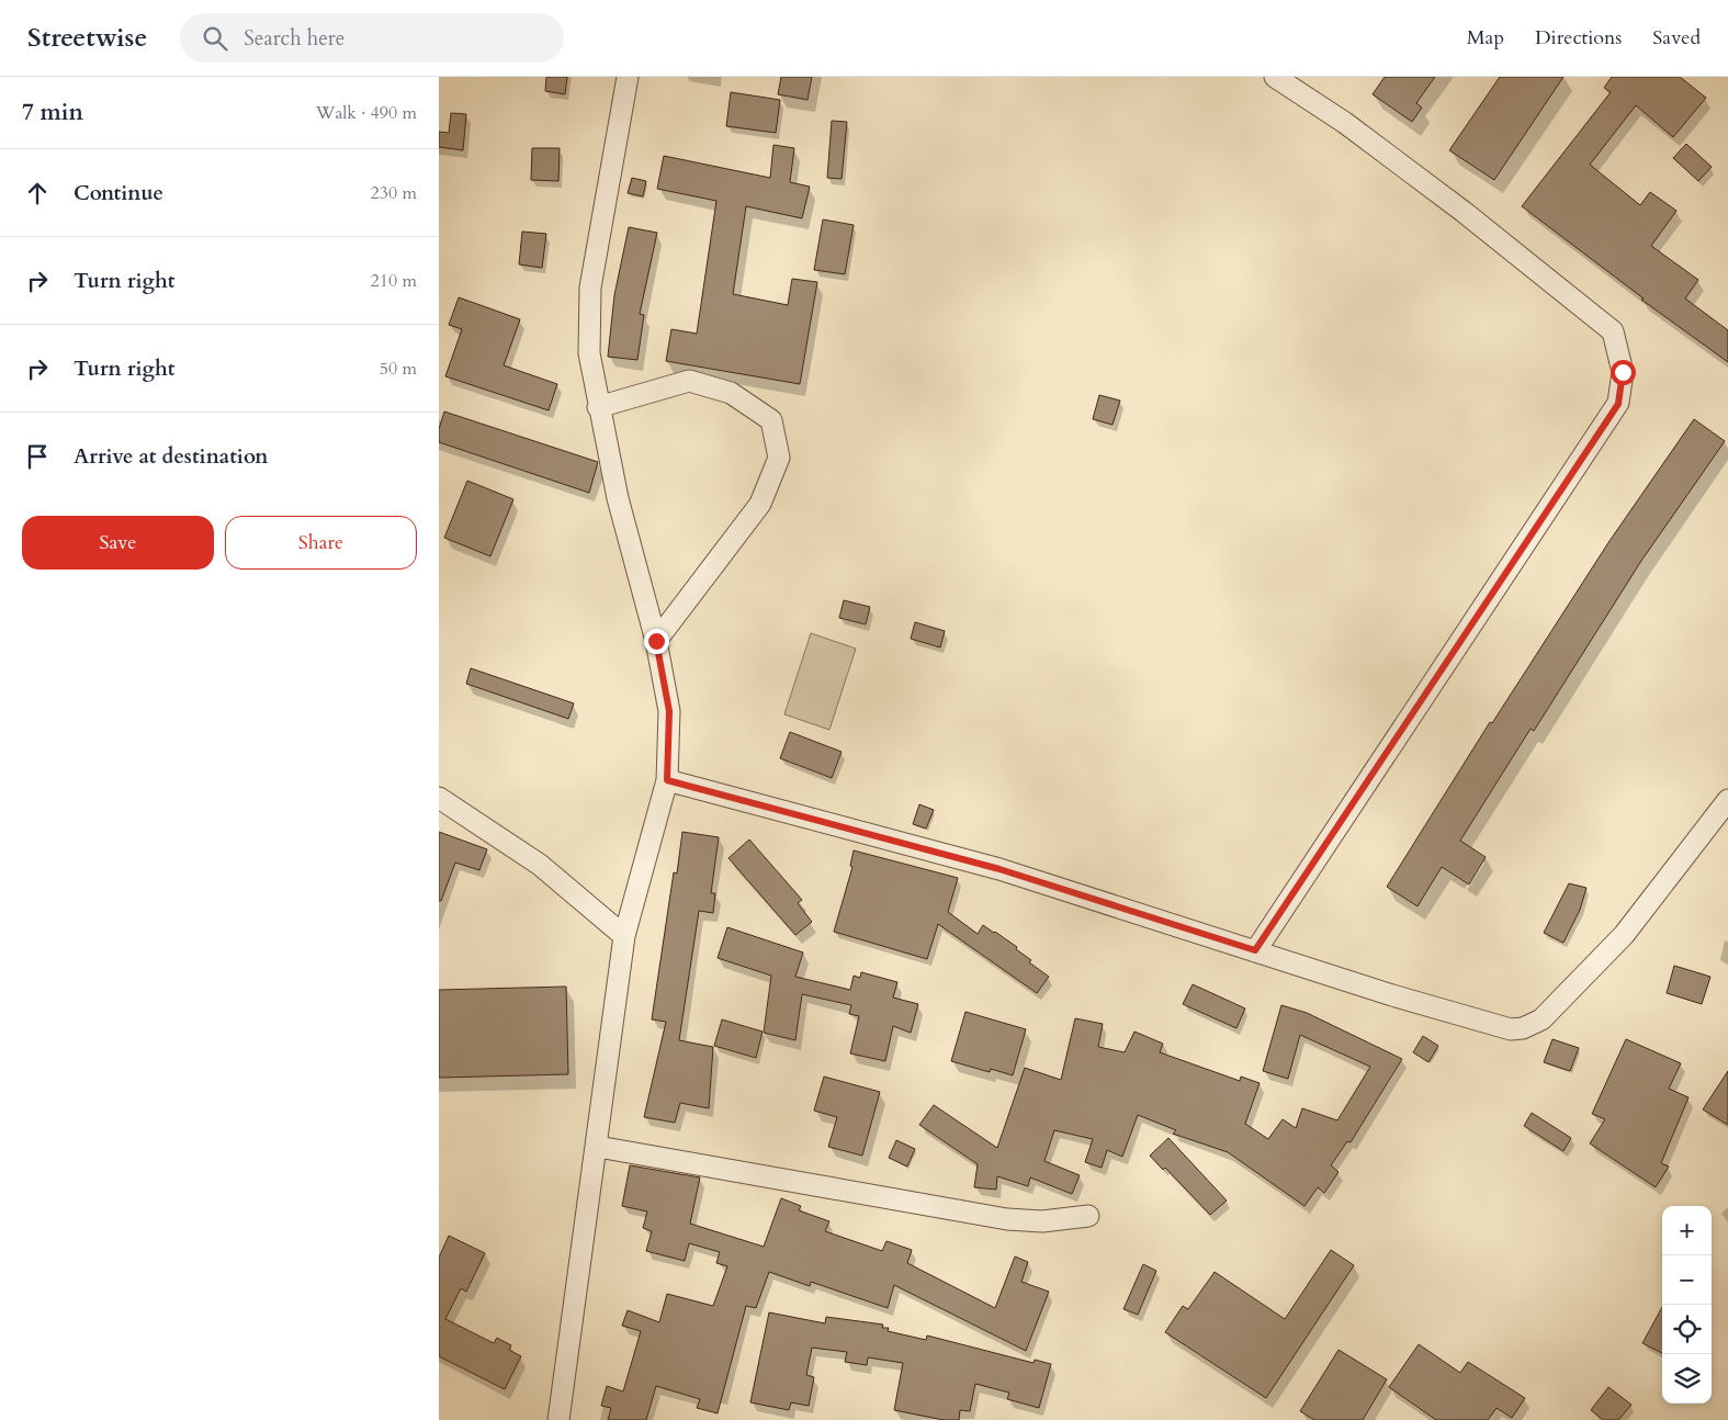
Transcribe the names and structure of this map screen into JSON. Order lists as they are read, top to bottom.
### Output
{
  "page": {
    "header": "Streetwise",
    "search": "Search here",
    "nav": ["Map", "Directions", "Saved"],
    "heading": ["7 min", "Walk · 490 m"],
    "list": [
      ["Continue", "230 m"],
      ["Turn right", "210 m"],
      ["Turn right", "50 m"],
      "Arrive at destination"
    ],
    "buttons": ["Save", "Share"],
    "map_buttons": ["+", "−"]
  }
}
